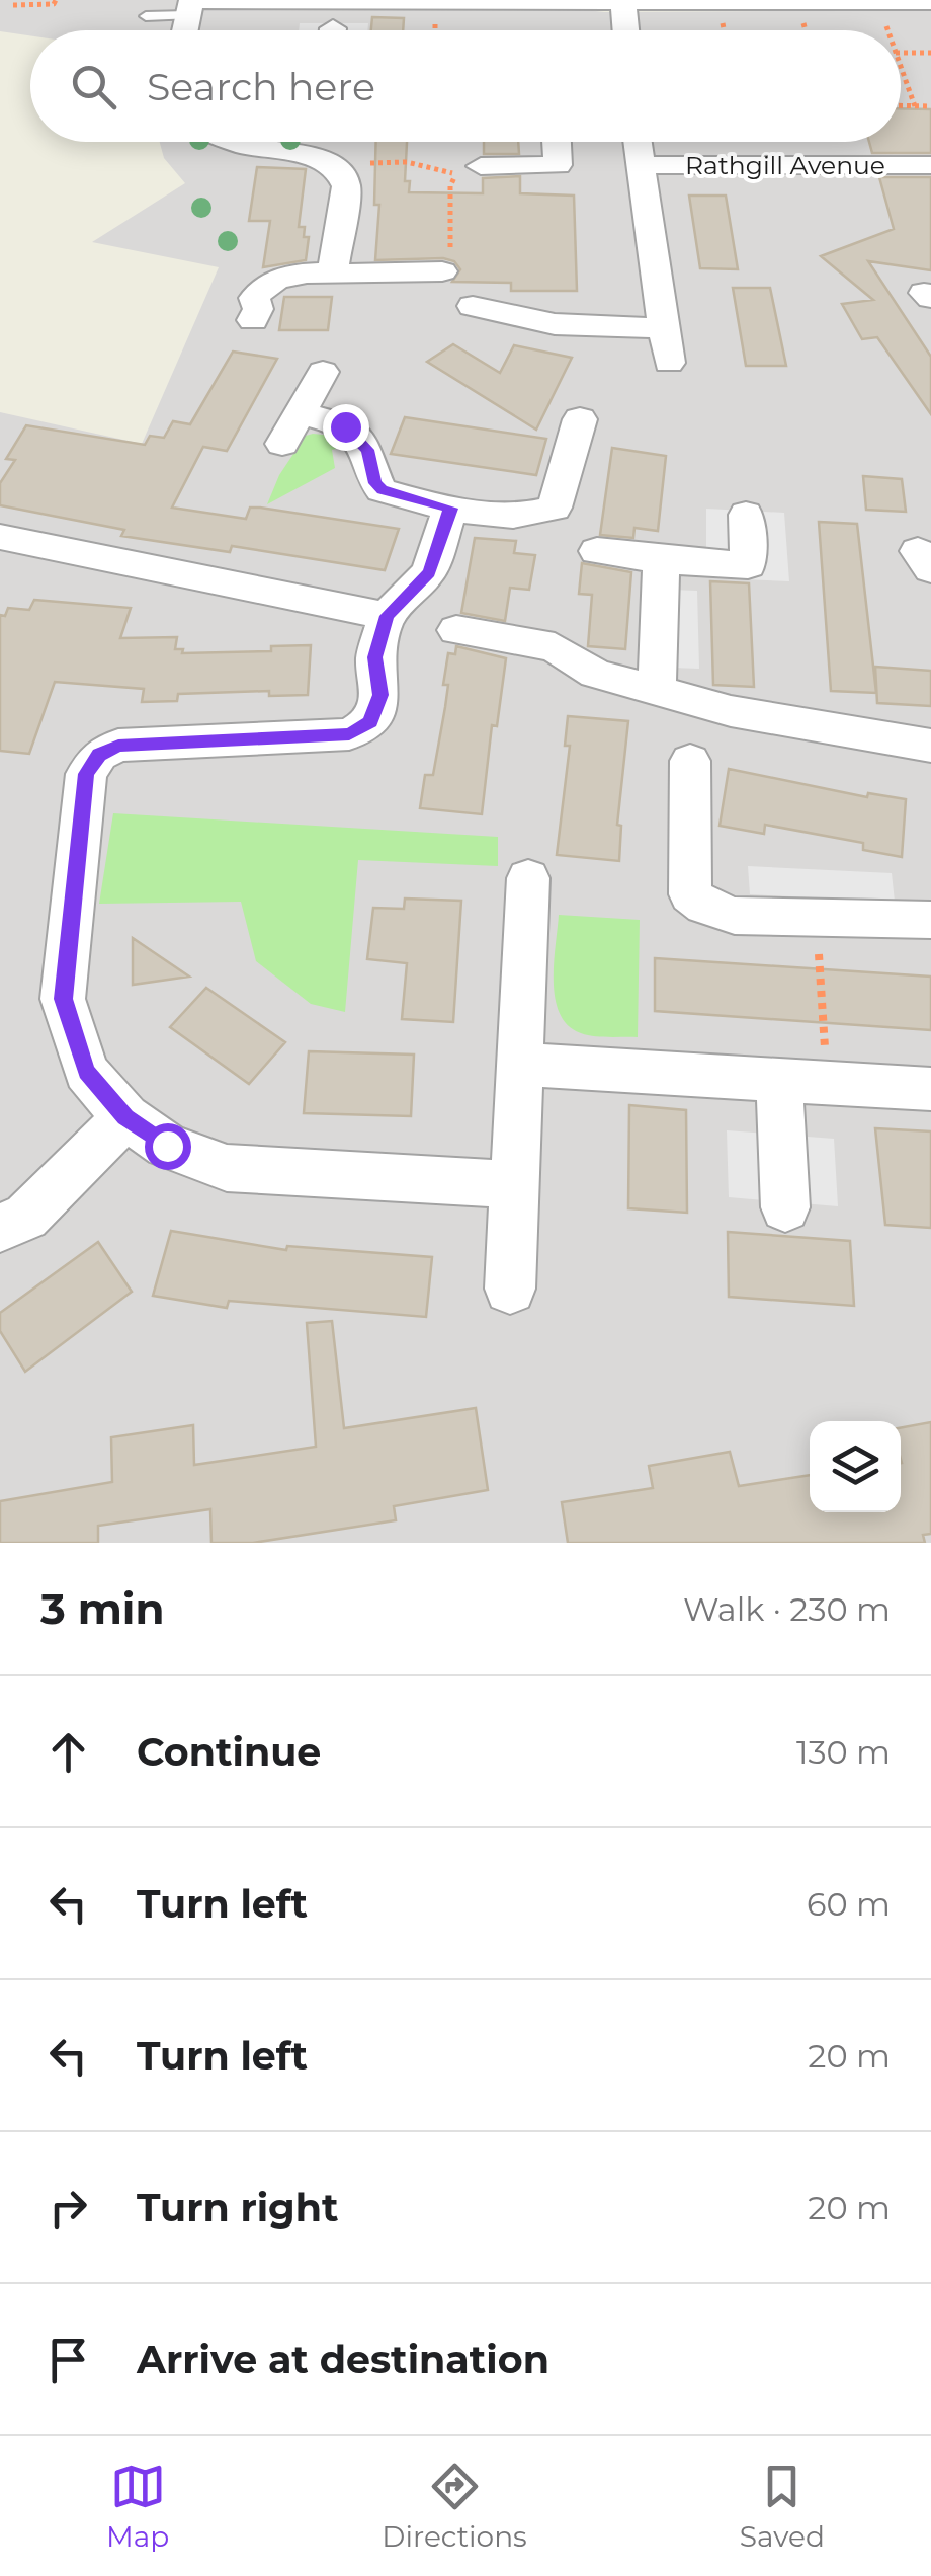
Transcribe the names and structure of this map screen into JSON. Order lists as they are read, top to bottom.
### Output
{
  "streets": {
    "street": ["Rathgill Avenue"]
  },
  "page": {
    "search": "Search here",
    "heading": ["3 min", "Walk · 230 m"],
    "list": [
      ["Continue", "130 m"],
      ["Turn left", "60 m"],
      ["Turn left", "20 m"],
      ["Turn right", "20 m"],
      "Arrive at destination"
    ],
    "nav": ["Map", "Directions", "Saved"]
  }
}
